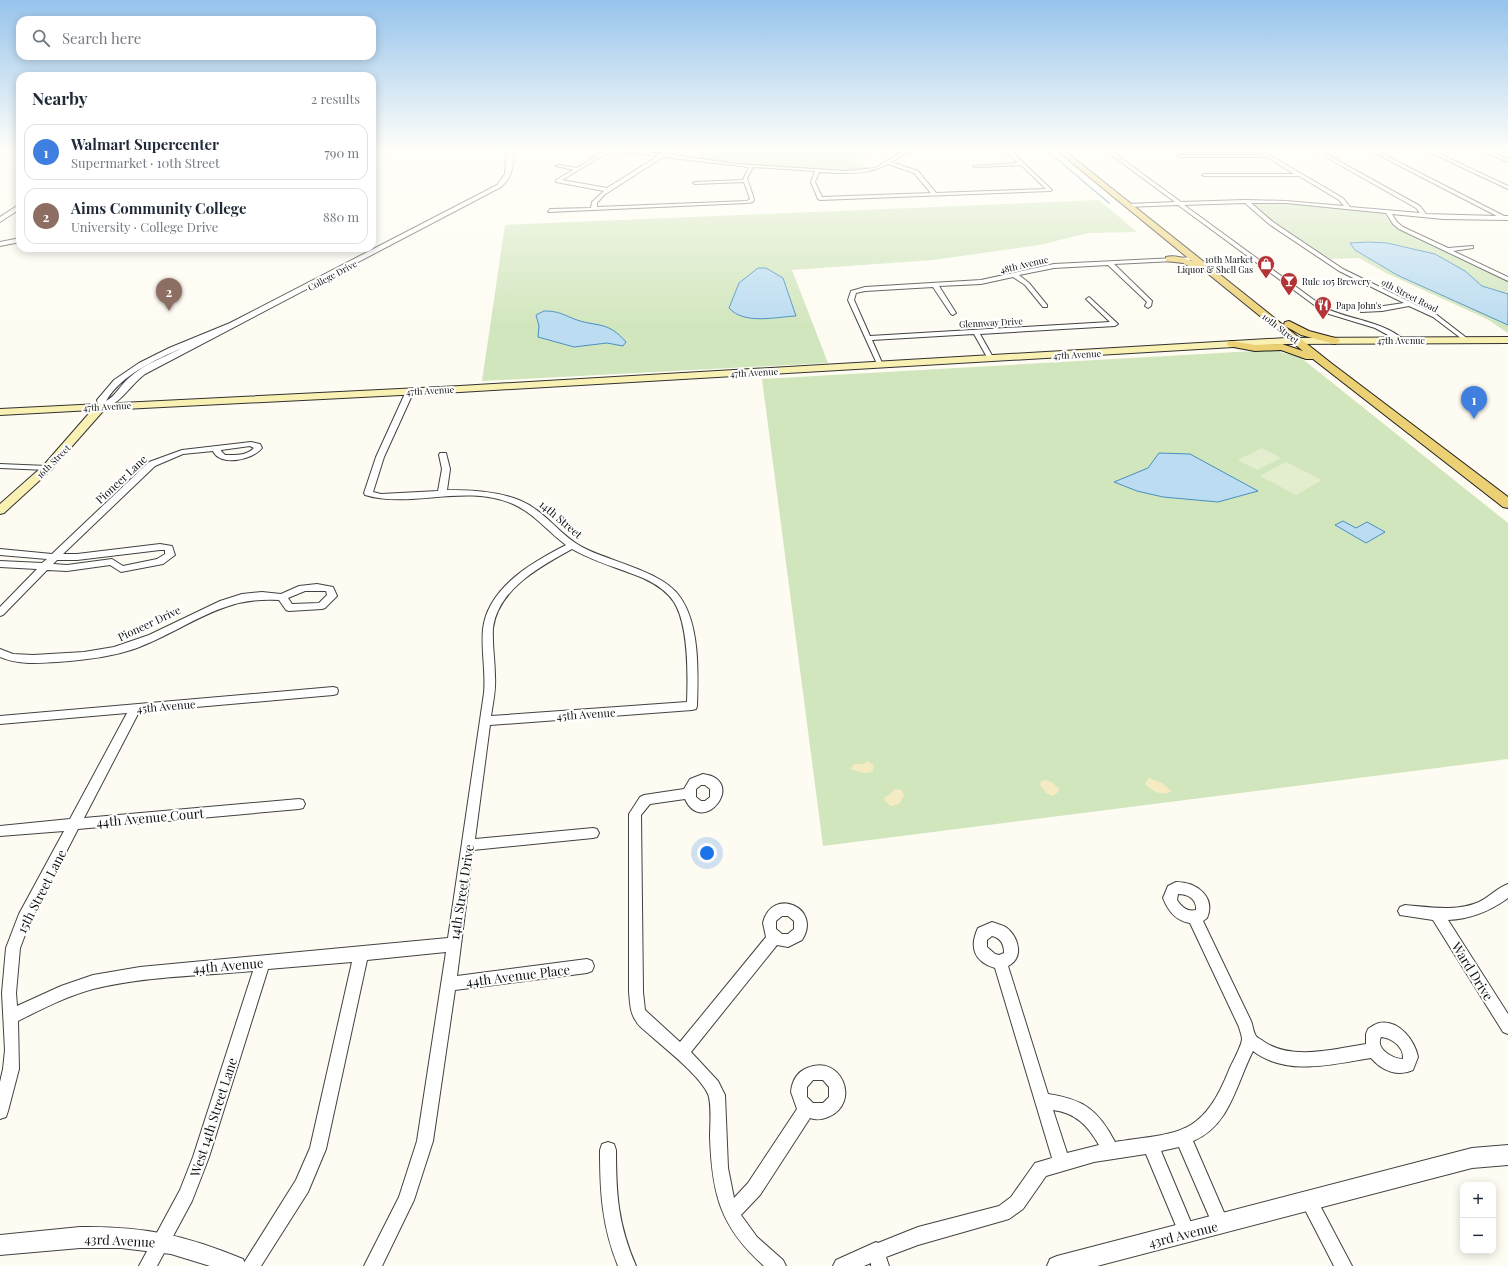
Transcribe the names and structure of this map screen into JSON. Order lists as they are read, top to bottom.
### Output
{
  "streets": {
    "main road": ["10th Street", "47th Avenue", "16th Street"],
    "street": [
      "48th Avenue",
      "College Drive",
      "9th Street Road",
      "Glennway Drive",
      "Pioneer Lane",
      "14th Street",
      "Pioneer Drive",
      "45th Avenue",
      "44th Avenue Court",
      "15th Street Lane",
      "14th Street Drive",
      "44th Avenue",
      "Ward Drive",
      "44th Avenue Place",
      "West 14th Street Lane",
      "43rd Avenue"
    ]
  },
  "crossings": [
    ["48th Avenue", "Glennway Drive"],
    ["48th Avenue", "10th Street"],
    ["College Drive", "47th Avenue"],
    ["College Drive", "16th Street"],
    ["9th Street Road", "47th Avenue"],
    ["10th Street", "47th Avenue"],
    ["47th Avenue", "16th Street"],
    ["47th Avenue", "14th Street"],
    ["14th Street", "45th Avenue"],
    ["14th Street", "14th Street Drive"],
    ["45th Avenue", "15th Street Lane"],
    ["45th Avenue", "14th Street Drive"],
    ["44th Avenue Court", "15th Street Lane"],
    ["15th Street Lane", "44th Avenue"],
    ["14th Street Drive", "44th Avenue"],
    ["14th Street Drive", "44th Avenue Place"],
    ["44th Avenue", "West 14th Street Lane"],
    ["West 14th Street Lane", "43rd Avenue"]
  ],
  "places": {
    "shop": ["10th Market Liquor & Shell Gas"],
    "bar": ["Rule 105 Brewery"],
    "restaurant": ["Papa John's"]
  },
  "page": {
    "search": "Search here",
    "heading": ["Nearby", "2 results"],
    "list": [
      {
        "mark": "1",
        "name": "Walmart Supercenter",
        "note": "Supermarket · 10th Street",
        "value": "790 m"
      },
      {
        "mark": "2",
        "name": "Aims Community College",
        "note": "University · College Drive",
        "value": "880 m"
      }
    ],
    "pins": ["2", "1"],
    "map_buttons": ["+", "−"]
  }
}
